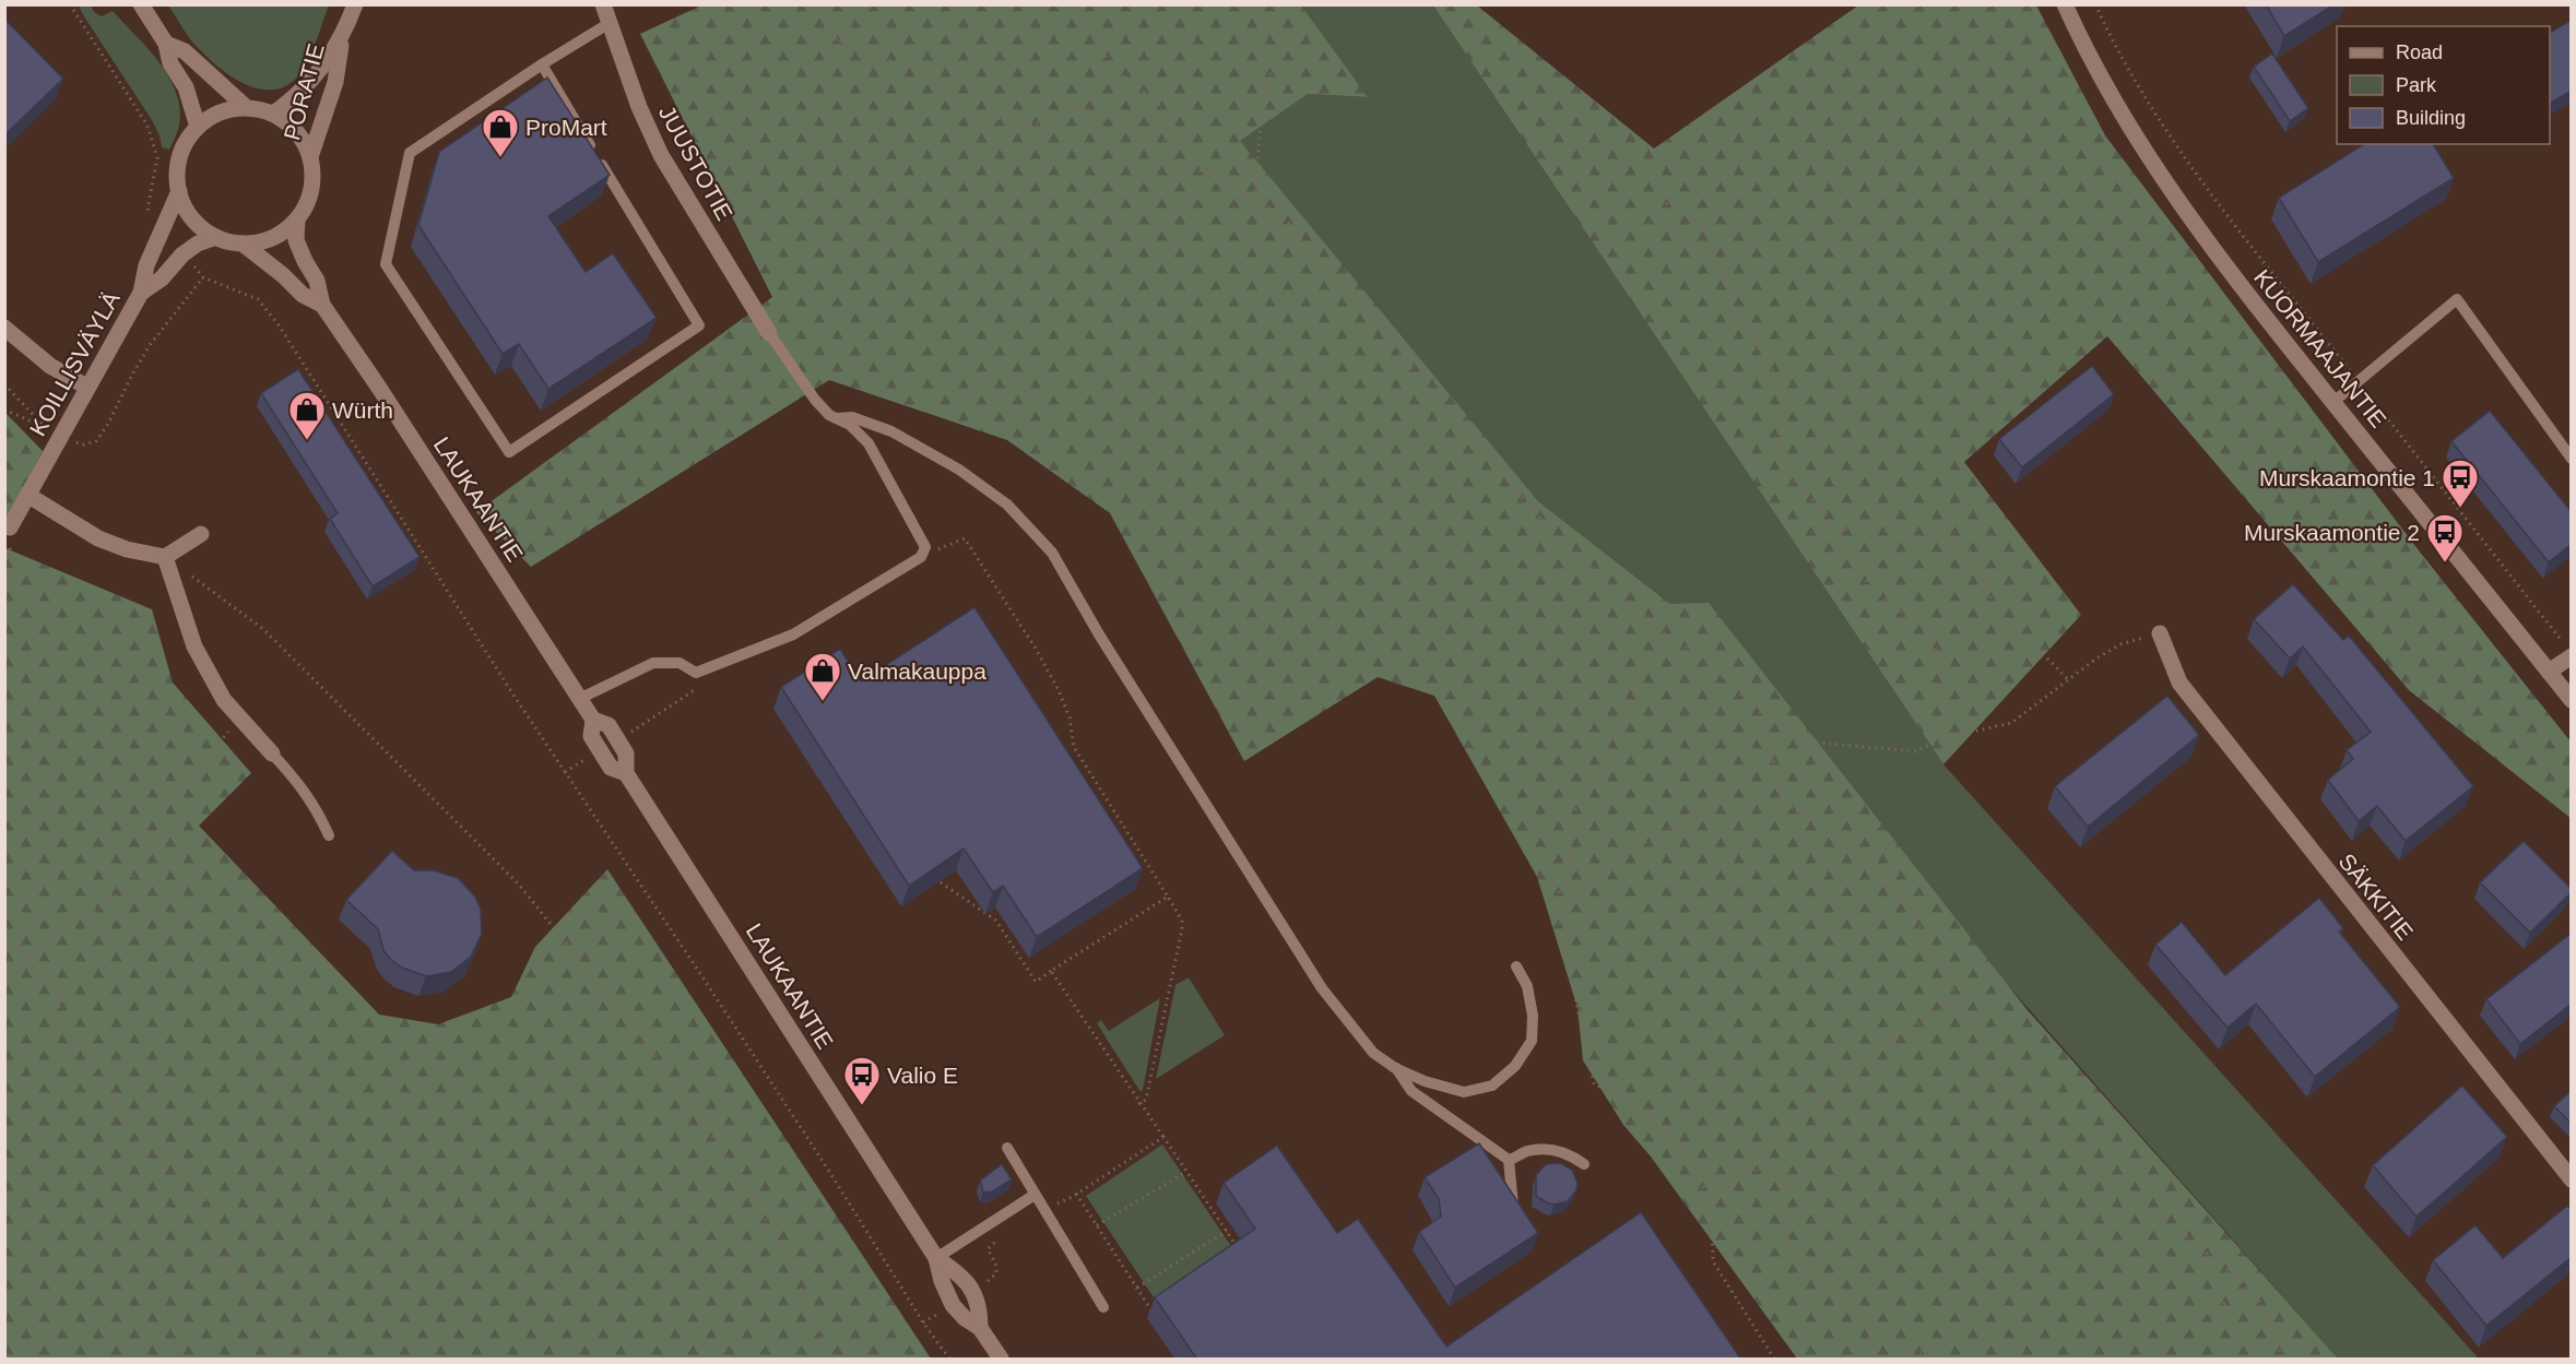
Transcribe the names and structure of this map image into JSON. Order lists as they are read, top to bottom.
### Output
{
  "streets": {
    "street": [
      "PORATIE",
      "JUUSTOTIE",
      "KUORMAAJANTIE",
      "KOILLISVÄYLÄ",
      "LAUKAANTIE",
      "SÄKKITIE"
    ]
  },
  "crossings": [
    ["PORATIE", "KOILLISVÄYLÄ"],
    ["PORATIE", "LAUKAANTIE"],
    ["KOILLISVÄYLÄ", "LAUKAANTIE"]
  ],
  "places": {
    "shop": ["ProMart", "Würth", "Valmakauppa"],
    "bus stop": ["Murskaamontie 1", "Murskaamontie 2", "Valio E"]
  },
  "legend": ["Road", "Park", "Building"]
}
